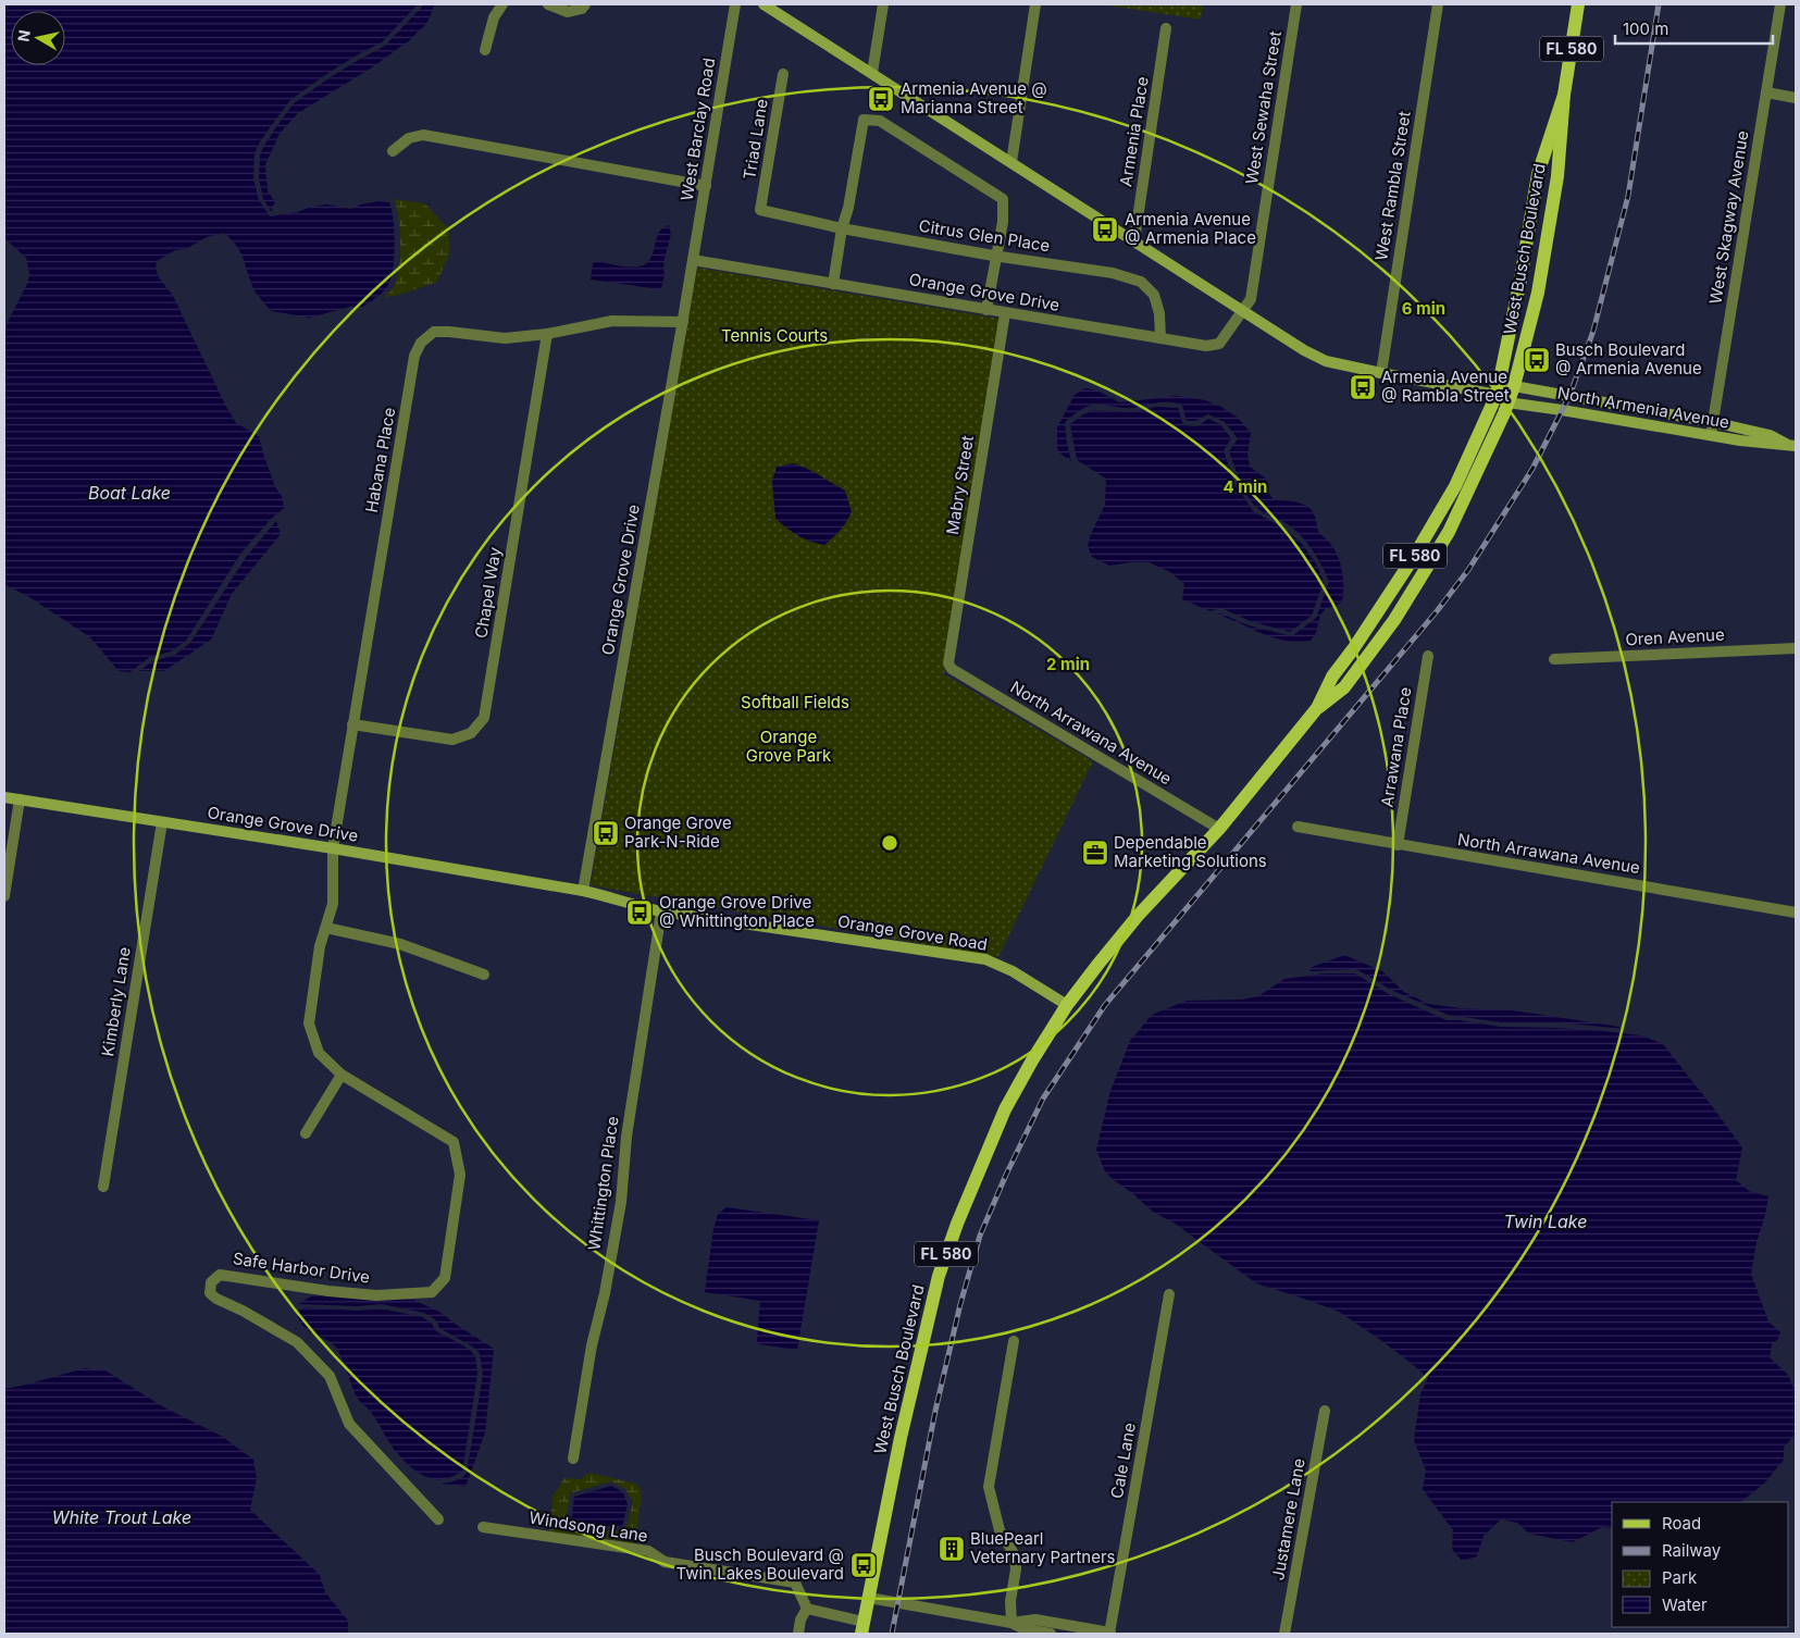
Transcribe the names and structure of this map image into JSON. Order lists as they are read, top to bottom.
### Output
{
  "streets": {
    "main road": [
      "FL 580",
      "West Busch Boulevard",
      "Orange Grove Drive",
      "North Armenia Avenue",
      "Orange Grove Road"
    ],
    "street": [
      "West Sewaha Street",
      "West Barclay Road",
      "Armenia Place",
      "Triad Lane",
      "West Rambla Street",
      "West Skagway Avenue",
      "Citrus Glen Place",
      "Habana Place",
      "Mabry Street",
      "Chapel Way",
      "Oren Avenue",
      "North Arrawana Avenue",
      "Arrawana Place",
      "Kimberly Lane",
      "Whittington Place",
      "Safe Harbor Drive",
      "Cale Lane",
      "Justamere Lane",
      "Windsong Lane"
    ]
  },
  "crossings": [
    ["West Sewaha Street", "Orange Grove Drive"],
    ["West Sewaha Street", "North Armenia Avenue"],
    ["West Barclay Road", "Orange Grove Drive"],
    ["Armenia Place", "North Armenia Avenue"],
    ["Triad Lane", "Citrus Glen Place"],
    ["West Rambla Street", "North Armenia Avenue"],
    ["West Skagway Avenue", "North Armenia Avenue"],
    ["Citrus Glen Place", "Orange Grove Drive"],
    ["West Busch Boulevard", "North Armenia Avenue"],
    ["West Busch Boulevard", "North Arrawana Avenue"],
    ["West Busch Boulevard", "Orange Grove Road"],
    ["Orange Grove Drive", "North Armenia Avenue"],
    ["Orange Grove Drive", "Habana Place"],
    ["Orange Grove Drive", "Mabry Street"],
    ["Orange Grove Drive", "Orange Grove Road"],
    ["Orange Grove Drive", "Kimberly Lane"],
    ["Orange Grove Drive", "Safe Harbor Drive"],
    ["Habana Place", "Chapel Way"],
    ["Habana Place", "Safe Harbor Drive"],
    ["Mabry Street", "North Arrawana Avenue"],
    ["North Arrawana Avenue", "Arrawana Place"],
    ["Orange Grove Road", "Whittington Place"]
  ],
  "water": ["Boat Lake", "Twin Lake", "White Trout Lake"],
  "parks": ["Tennis Courts", "Softball Fields", "Orange Grove Park"],
  "places": {
    "bus stop": [
      "Armenia Avenue @ Marianna Street",
      "Armenia Avenue @ Armenia Place",
      "Busch Boulevard @ Armenia Avenue",
      "Armenia Avenue @ Rambla Street",
      "Orange Grove Park-N-Ride",
      "Orange Grove Drive @ Whittington Place",
      "Busch Boulevard @ Twin Lakes Boulevard"
    ],
    "office": ["Dependable Marketing Solutions"],
    "building": ["BluePearl Veternary Partners"]
  },
  "legend": [
    "Road",
    "Railway",
    "Park",
    "Water"
  ],
  "scale_bar": "100 m",
  "north": "left",
  "rings": ["6 min", "4 min", "2 min"]
}
